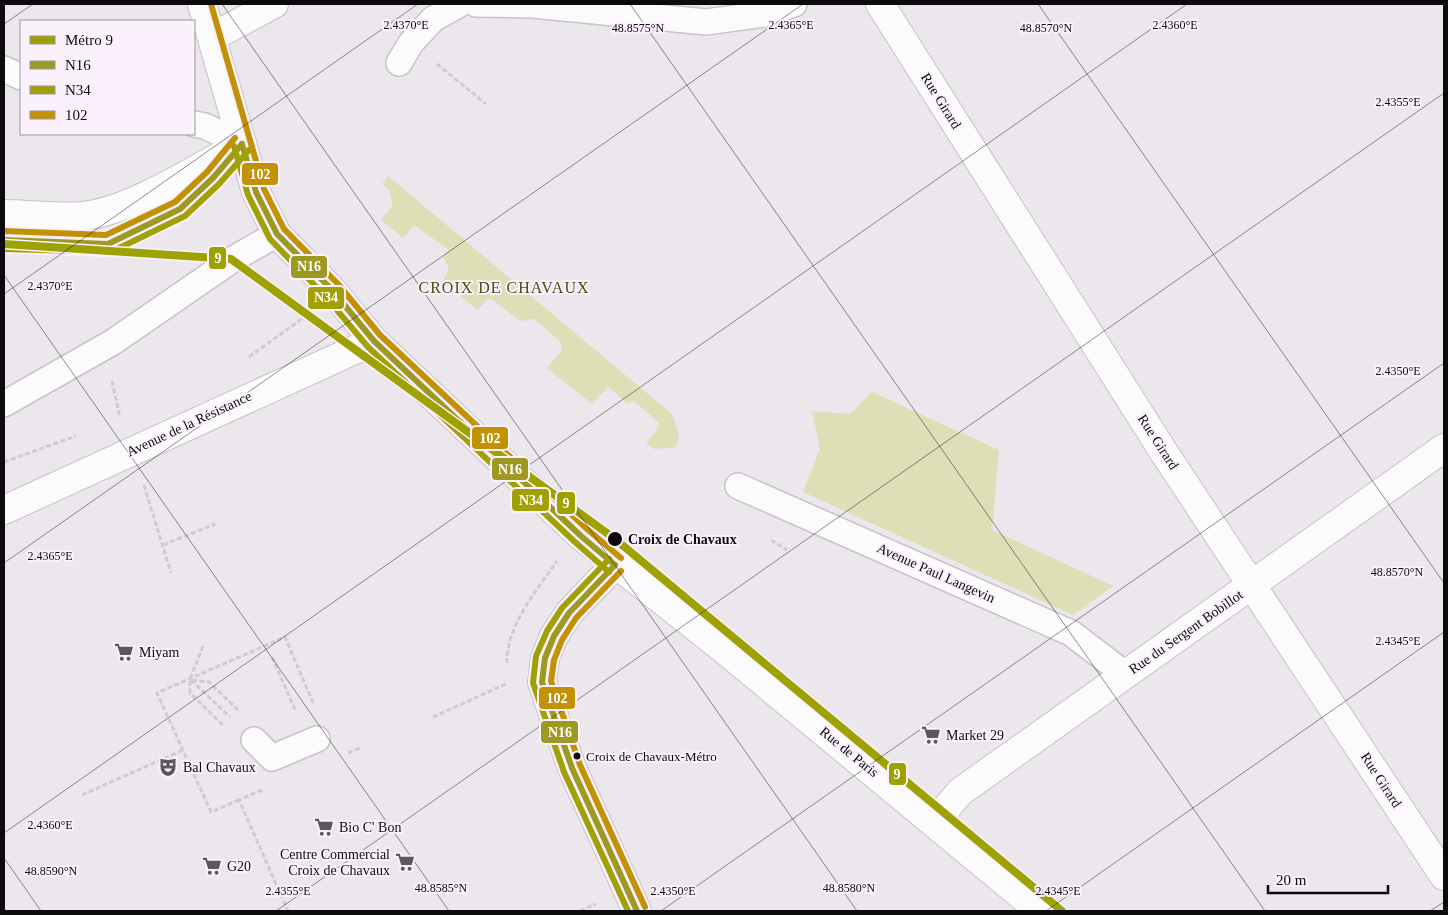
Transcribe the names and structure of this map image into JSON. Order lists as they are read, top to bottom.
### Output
{
  "streets": {
    "main road": [
      "Rue Girard",
      "Avenue de la Résistance",
      "Rue du Sergent Bobillot",
      "Rue de Paris"
    ],
    "street": ["Avenue Paul Langevin"]
  },
  "crossings": [
    ["Rue Girard", "Rue du Sergent Bobillot"],
    ["Avenue de la Résistance", "Rue de Paris"],
    ["Avenue Paul Langevin", "Rue du Sergent Bobillot"],
    ["Rue du Sergent Bobillot", "Rue de Paris"]
  ],
  "districts": ["CROIX DE CHAVAUX"],
  "places": {
    "other": ["Croix de Chavaux", "Croix de Chavaux-Métro"],
    "supermarket": [
      "Miyam",
      "Market 29",
      "Bio C' Bon",
      "Centre Commercial Croix de Chavaux",
      "G20"
    ],
    "theatre": ["Bal Chavaux"]
  },
  "lines": [
    "transit line 102",
    "transit line N16",
    "transit line N34",
    "metro line 9"
  ],
  "legend": [
    "Métro 9",
    "N16",
    "N34",
    "102"
  ],
  "scale_bar": "20 m",
  "coordinates": [
    "2.4370°E",
    "2.4365°E",
    "2.4360°E",
    "48.8575°N",
    "48.8570°N",
    "2.4355°E",
    "2.4350°E",
    "2.4345°E",
    "48.8590°N",
    "48.8585°N",
    "48.8580°N"
  ]
}
